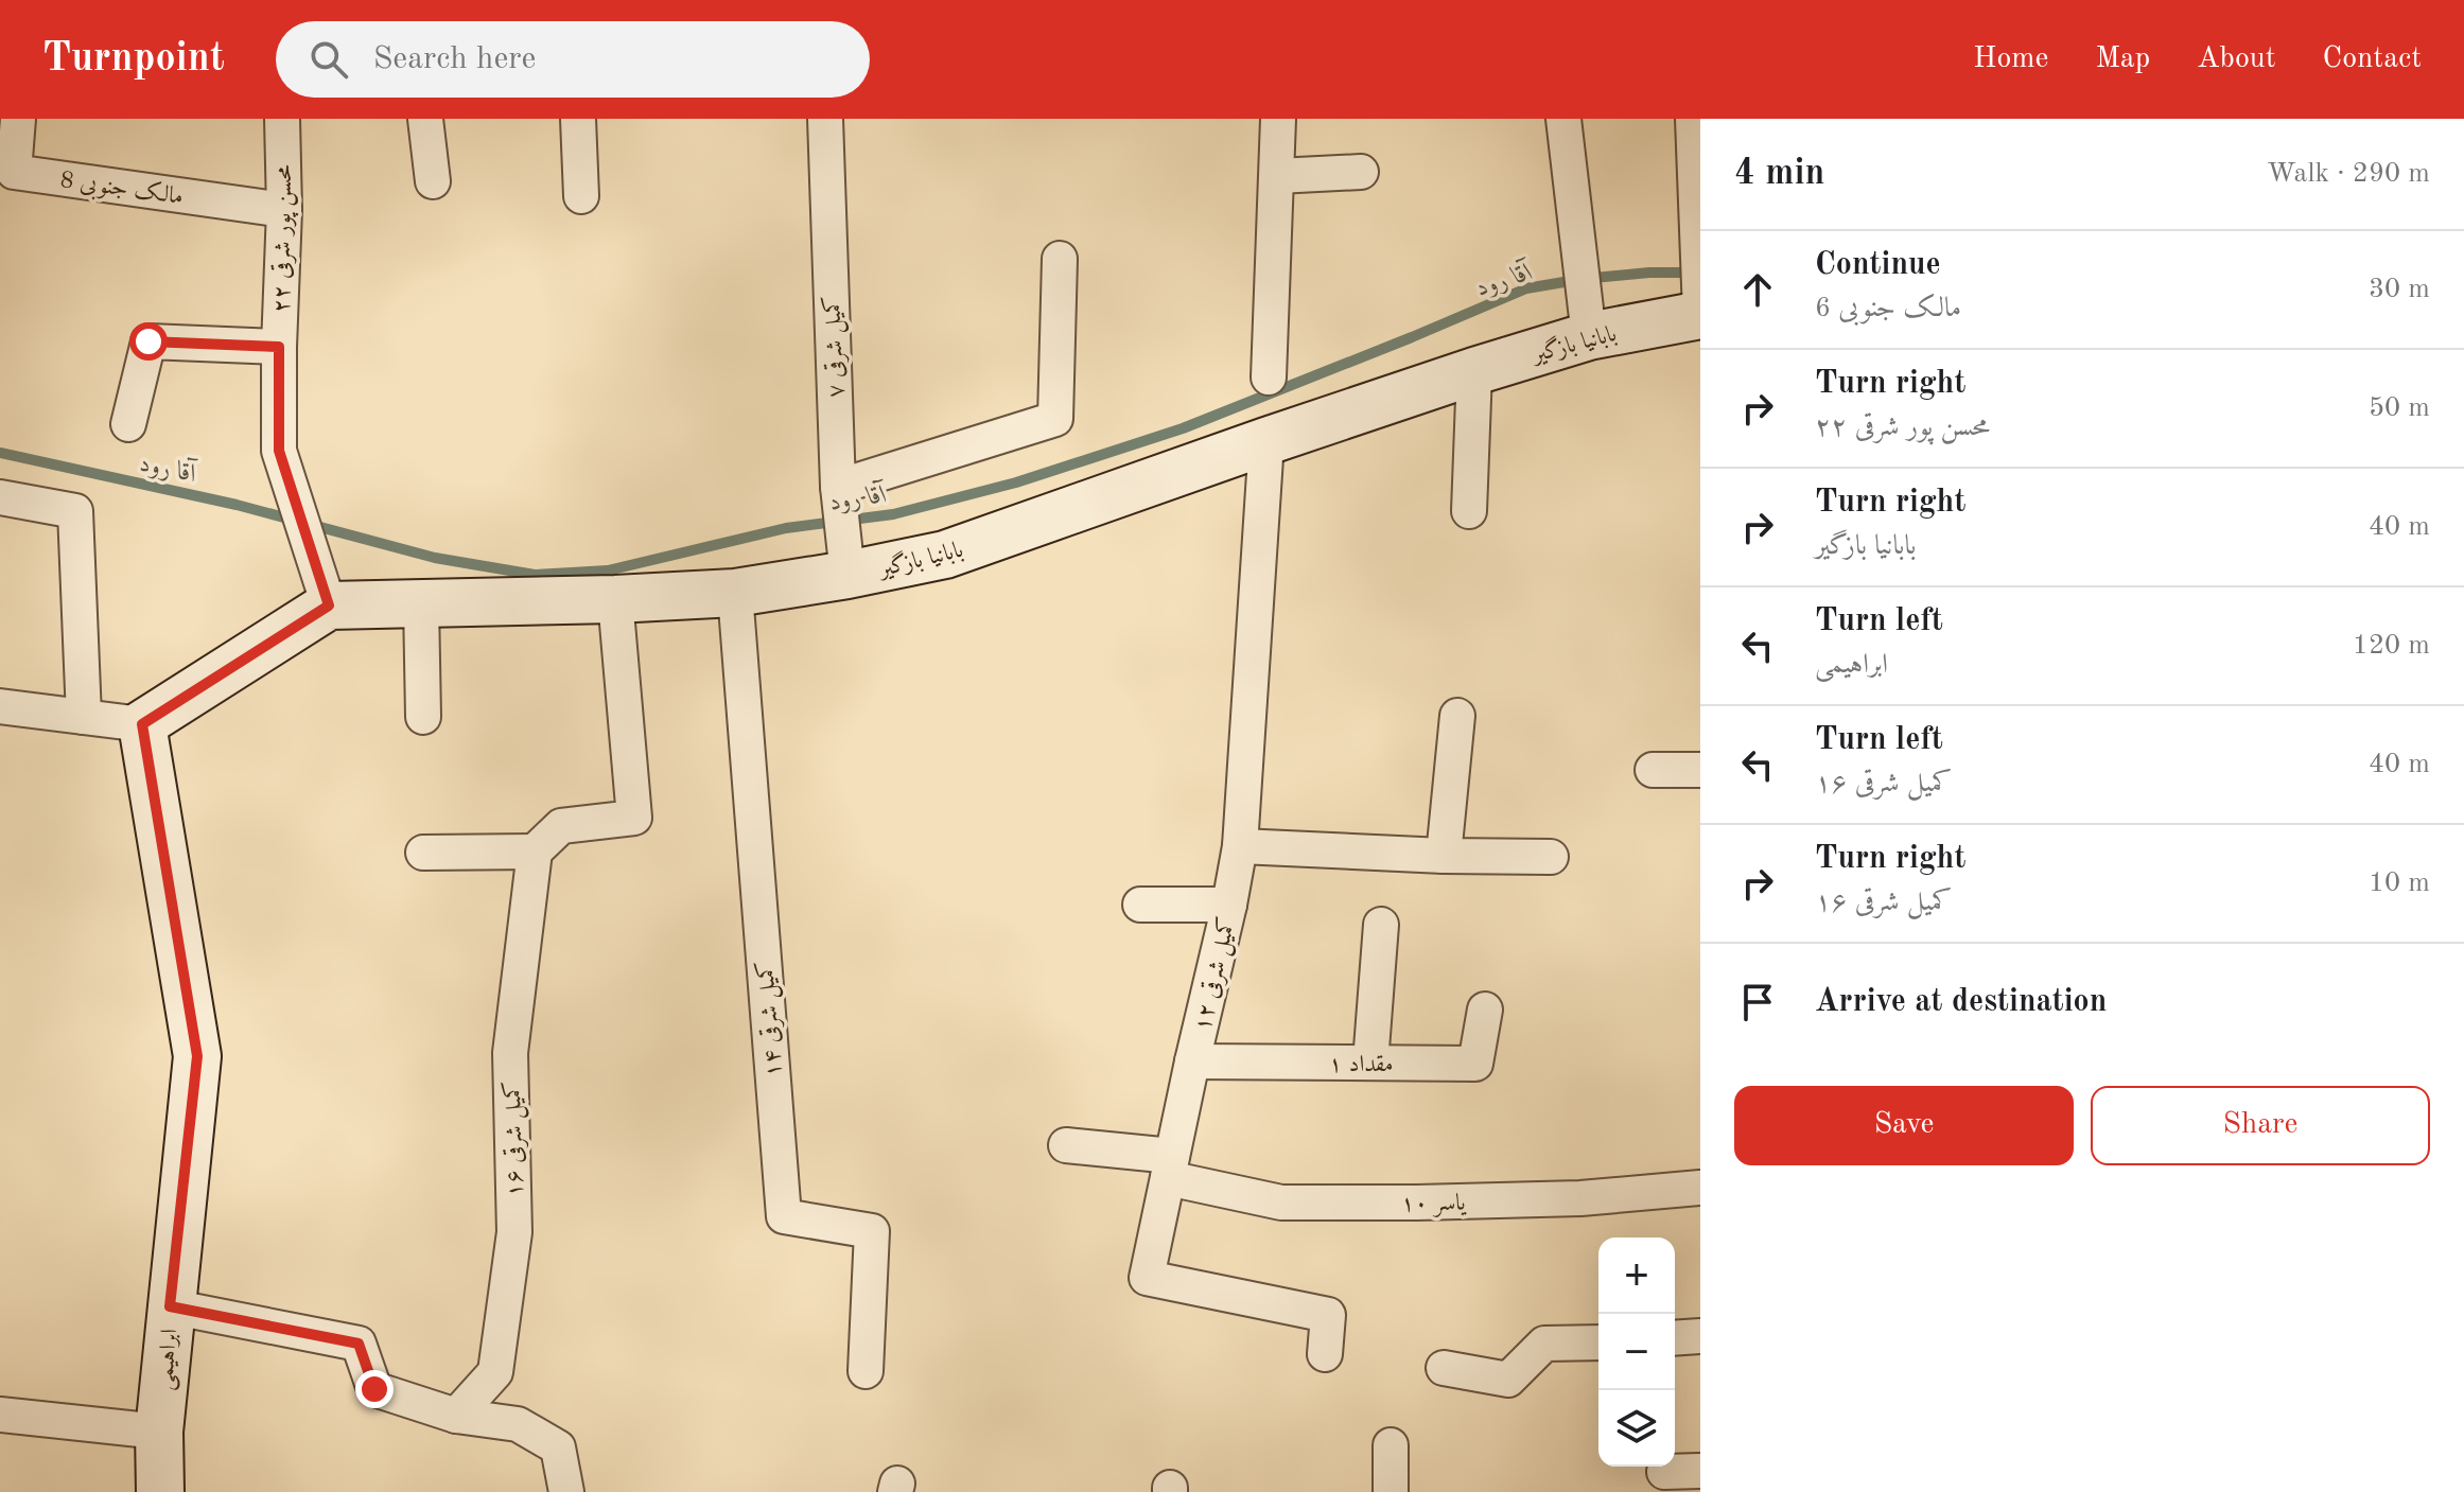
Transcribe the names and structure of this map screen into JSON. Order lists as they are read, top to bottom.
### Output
{
  "streets": {
    "street": [
      "مالک جنوبی 8",
      "محسن پور شرقی ۲۲",
      "بابانیا بازگیر",
      "کمیل شرقی ۷",
      "کمیل شرقی ۱۲",
      "کمیل شرقی ۱۴",
      "مقداد ۱",
      "کمیل شرقی ۱۶",
      "یاسر ۱۰",
      "ابراهیمی"
    ]
  },
  "crossings": [
    ["مالک جنوبی 8", "محسن پور شرقی ۲۲"],
    ["محسن پور شرقی ۲۲", "بابانیا بازگیر"],
    ["بابانیا بازگیر", "کمیل شرقی ۷"],
    ["بابانیا بازگیر", "کمیل شرقی ۱۲"],
    ["بابانیا بازگیر", "کمیل شرقی ۱۴"],
    ["کمیل شرقی ۱۲", "مقداد ۱"],
    ["کمیل شرقی ۱۲", "یاسر ۱۰"]
  ],
  "water": ["آقا رود"],
  "page": {
    "header": "Turnpoint",
    "search": "Search here",
    "nav": [
      "Home",
      "Map",
      "About",
      "Contact"
    ],
    "heading": ["4 min", "Walk · 290 m"],
    "list": [
      ["Continue", "مالک جنوبی 6", "30 m"],
      ["Turn right", "محسن پور شرقی ۲۲", "50 m"],
      ["Turn right", "بابانیا بازگیر", "40 m"],
      ["Turn left", "ابراهیمی", "120 m"],
      ["Turn left", "کمیل شرقی ۱۶", "40 m"],
      ["Turn right", "کمیل شرقی ۱۶", "10 m"],
      "Arrive at destination"
    ],
    "buttons": ["Save", "Share"],
    "map_buttons": ["+", "−"]
  }
}
